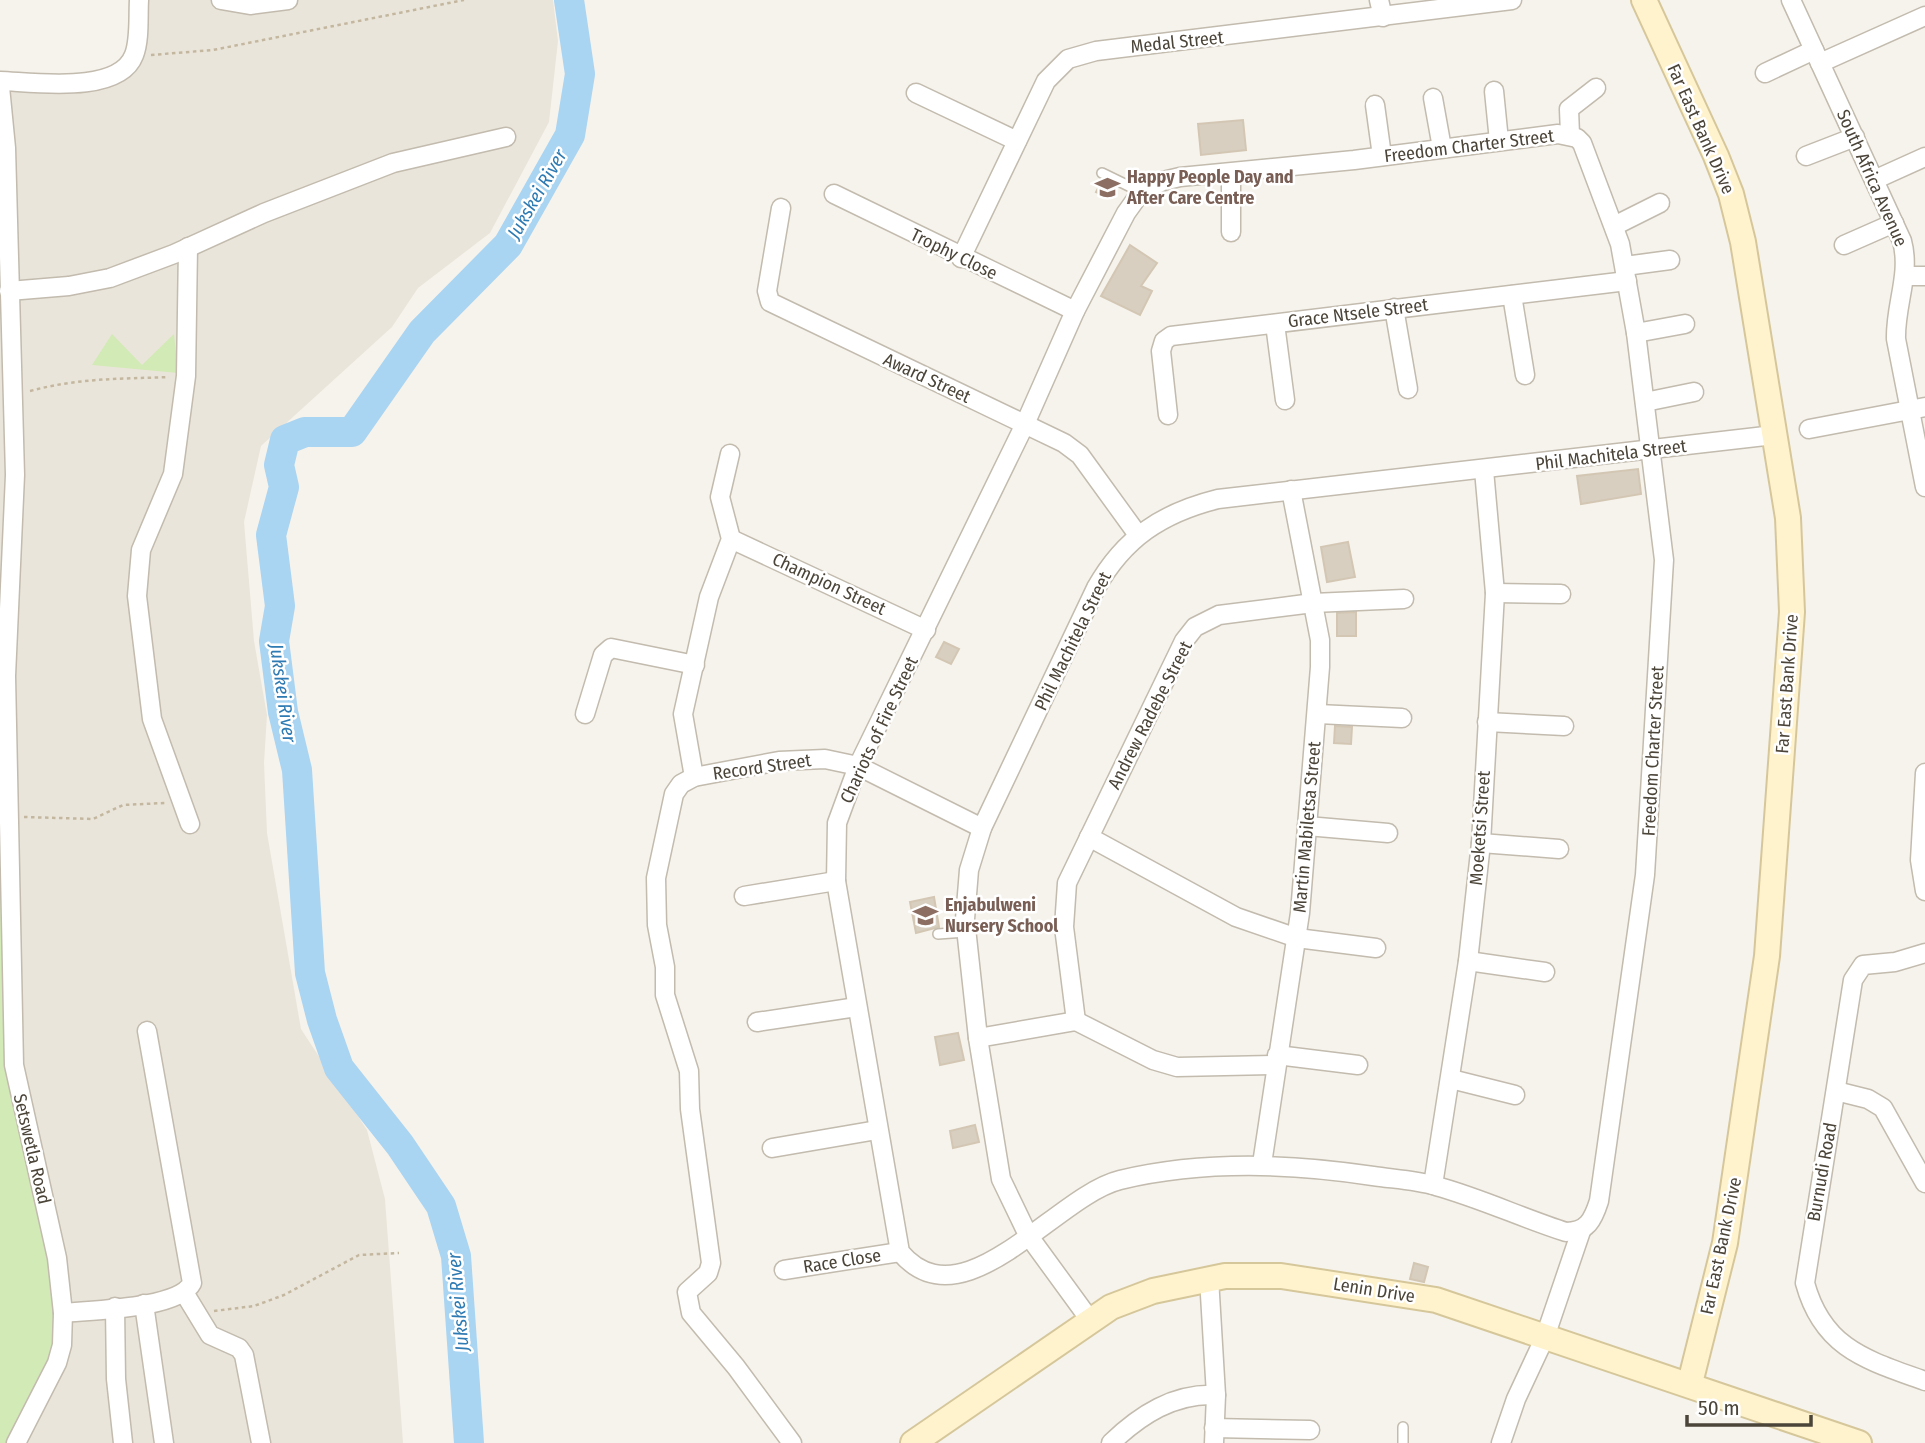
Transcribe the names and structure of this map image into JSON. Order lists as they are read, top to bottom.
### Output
{
  "streets": {
    "street": [
      "Medal Street",
      "Far East Bank Drive",
      "Freedom Charter Street",
      "South Africa Avenue",
      "Trophy Close",
      "Grace Ntsele Street",
      "Award Street",
      "Phil Machitela Street",
      "Champion Street",
      "Andrew Radebe Street",
      "Chariots of Fire Street",
      "Record Street",
      "Martin Mabiletsa Street",
      "Moeketsi Street",
      "Setswetla Road",
      "Burnudi Road",
      "Race Close",
      "Lenin Drive"
    ]
  },
  "crossings": [
    ["Medal Street", "Trophy Close"],
    ["Far East Bank Drive", "Phil Machitela Street"],
    ["Far East Bank Drive", "Lenin Drive"],
    ["Freedom Charter Street", "Grace Ntsele Street"],
    ["Freedom Charter Street", "Phil Machitela Street"],
    ["Freedom Charter Street", "Chariots of Fire Street"],
    ["Freedom Charter Street", "Lenin Drive"],
    ["Trophy Close", "Chariots of Fire Street"],
    ["Award Street", "Phil Machitela Street"],
    ["Award Street", "Chariots of Fire Street"],
    ["Phil Machitela Street", "Record Street"],
    ["Phil Machitela Street", "Martin Mabiletsa Street"],
    ["Phil Machitela Street", "Moeketsi Street"],
    ["Phil Machitela Street", "Lenin Drive"],
    ["Champion Street", "Chariots of Fire Street"],
    ["Andrew Radebe Street", "Martin Mabiletsa Street"],
    ["Chariots of Fire Street", "Record Street"],
    ["Chariots of Fire Street", "Race Close"]
  ],
  "water": ["Jukskei River"],
  "places": {
    "school or university": ["Happy People Day and After Care Centre", "Enjabulweni Nursery School"]
  },
  "scale_bar": "50 m"
}
